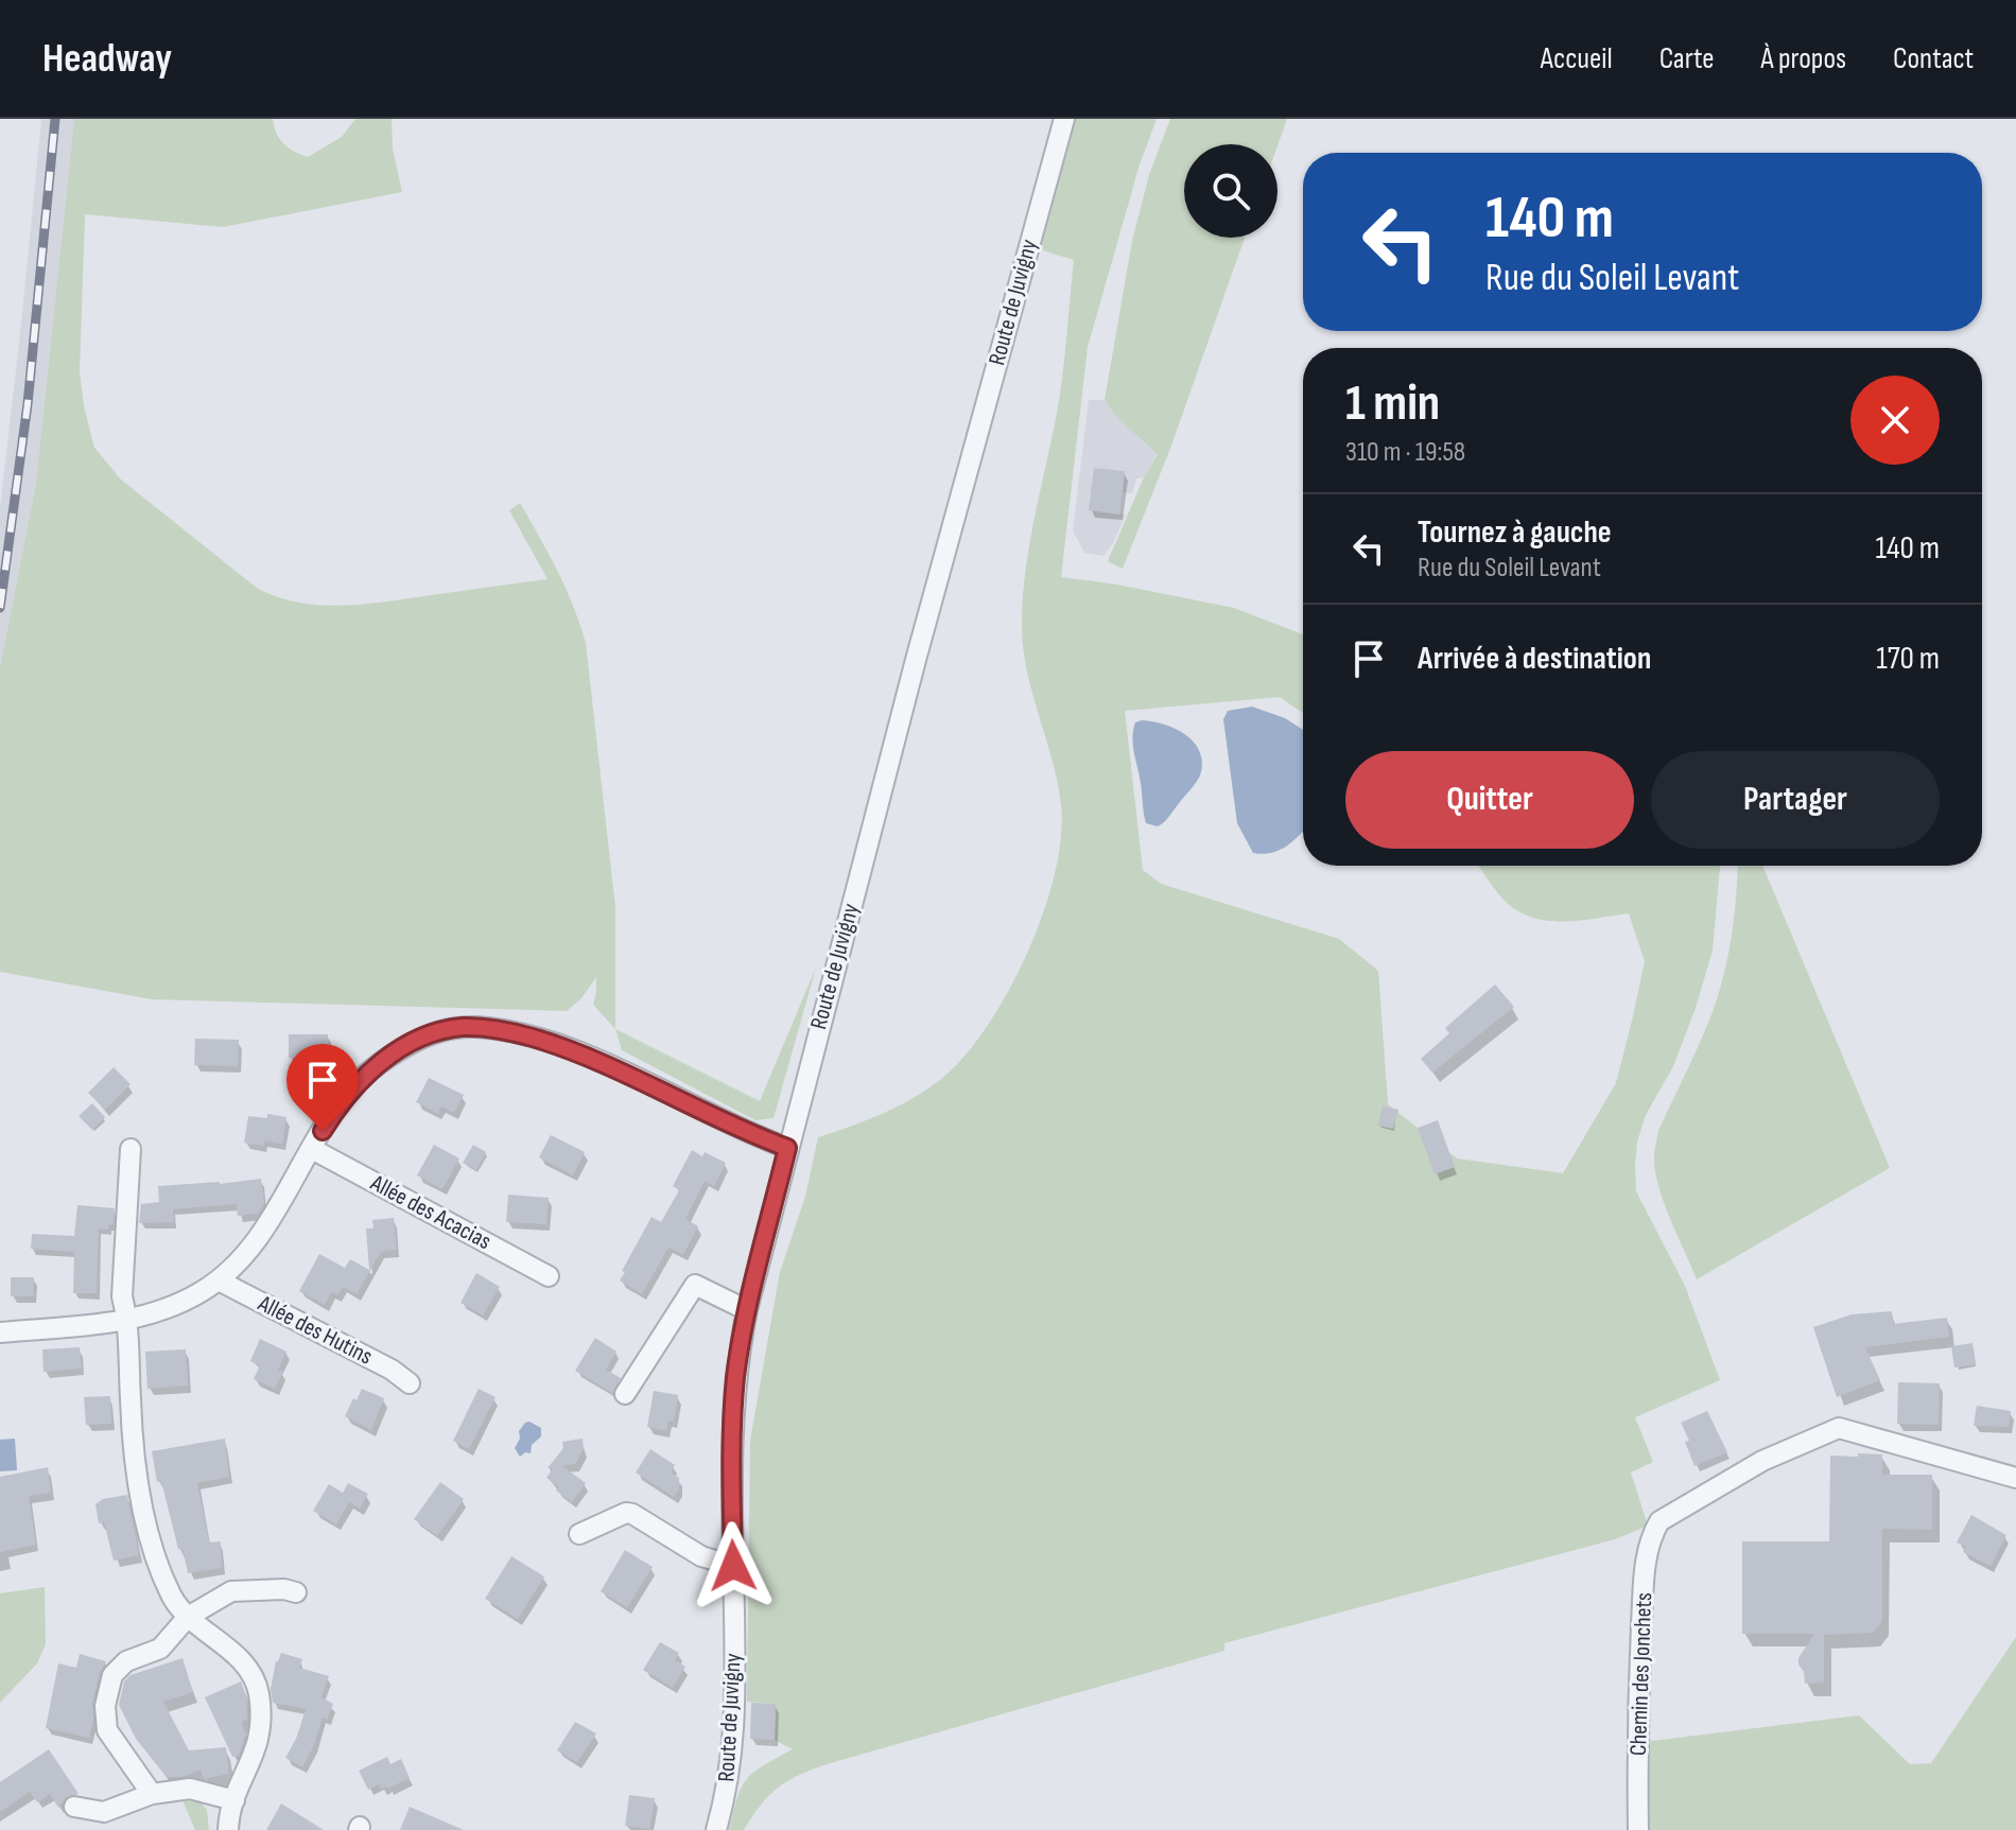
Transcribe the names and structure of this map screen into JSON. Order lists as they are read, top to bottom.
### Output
{
  "streets": {
    "street": [
      "Route de Juvigny",
      "Allée des Acacias",
      "Allée des Hutins",
      "Chemin des Jonchets"
    ]
  },
  "page": {
    "header": "Headway",
    "nav": [
      "Accueil",
      "Carte",
      "À propos",
      "Contact"
    ],
    "turn": ["140 m", "Rue du Soleil Levant"],
    "heading": ["1 min", "310 m · 19:58"],
    "list": [
      {
        "name": "Tournez à gauche",
        "note": "Rue du Soleil Levant",
        "value": "140 m"
      },
      {
        "name": "Arrivée à destination",
        "value": "170 m"
      }
    ],
    "buttons": ["Quitter", "Partager"]
  }
}
